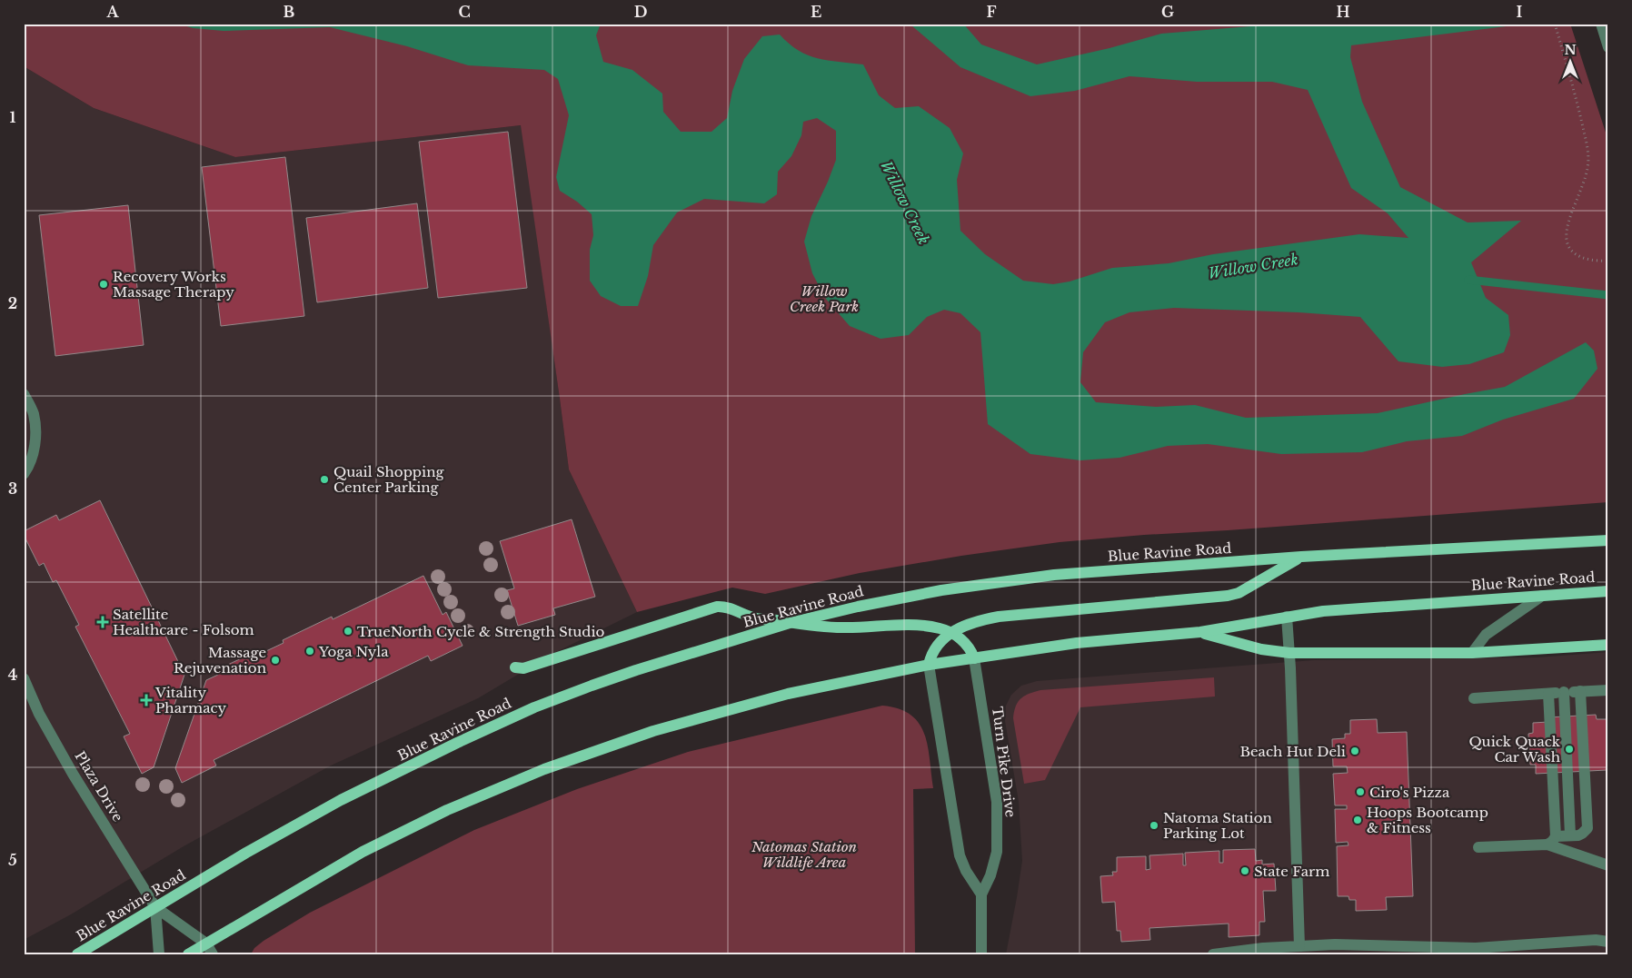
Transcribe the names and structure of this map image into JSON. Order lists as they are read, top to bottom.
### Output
{
  "streets": {
    "main road": ["Blue Ravine Road"],
    "street": ["Turn Pike Drive", "Plaza Drive"]
  },
  "crossings": [
    ["Blue Ravine Road", "Turn Pike Drive"],
    ["Blue Ravine Road", "Plaza Drive"]
  ],
  "water": ["Willow Creek"],
  "parks": ["Willow Creek Park", "Natomas Station Wildlife Area"],
  "places": {
    "other": [
      "Recovery Works Massage Therapy",
      "Quail Shopping Center Parking",
      "TrueNorth Cycle & Strength Studio",
      "Yoga Nyla",
      "Massage Rejuvenation",
      "Quick Quack Car Wash",
      "Beach Hut Deli",
      "Ciro's Pizza",
      "Hoops Bootcamp & Fitness",
      "Natoma Station Parking Lot",
      "State Farm"
    ],
    "health": ["Satellite Healthcare - Folsom", "Vitality Pharmacy"]
  },
  "north": "top",
  "grid": {
    "columns": [
      "A",
      "B",
      "C",
      "D",
      "E",
      "F",
      "G",
      "H",
      "I"
    ],
    "rows": [
      "1",
      "2",
      "3",
      "4",
      "5"
    ]
  }
}
